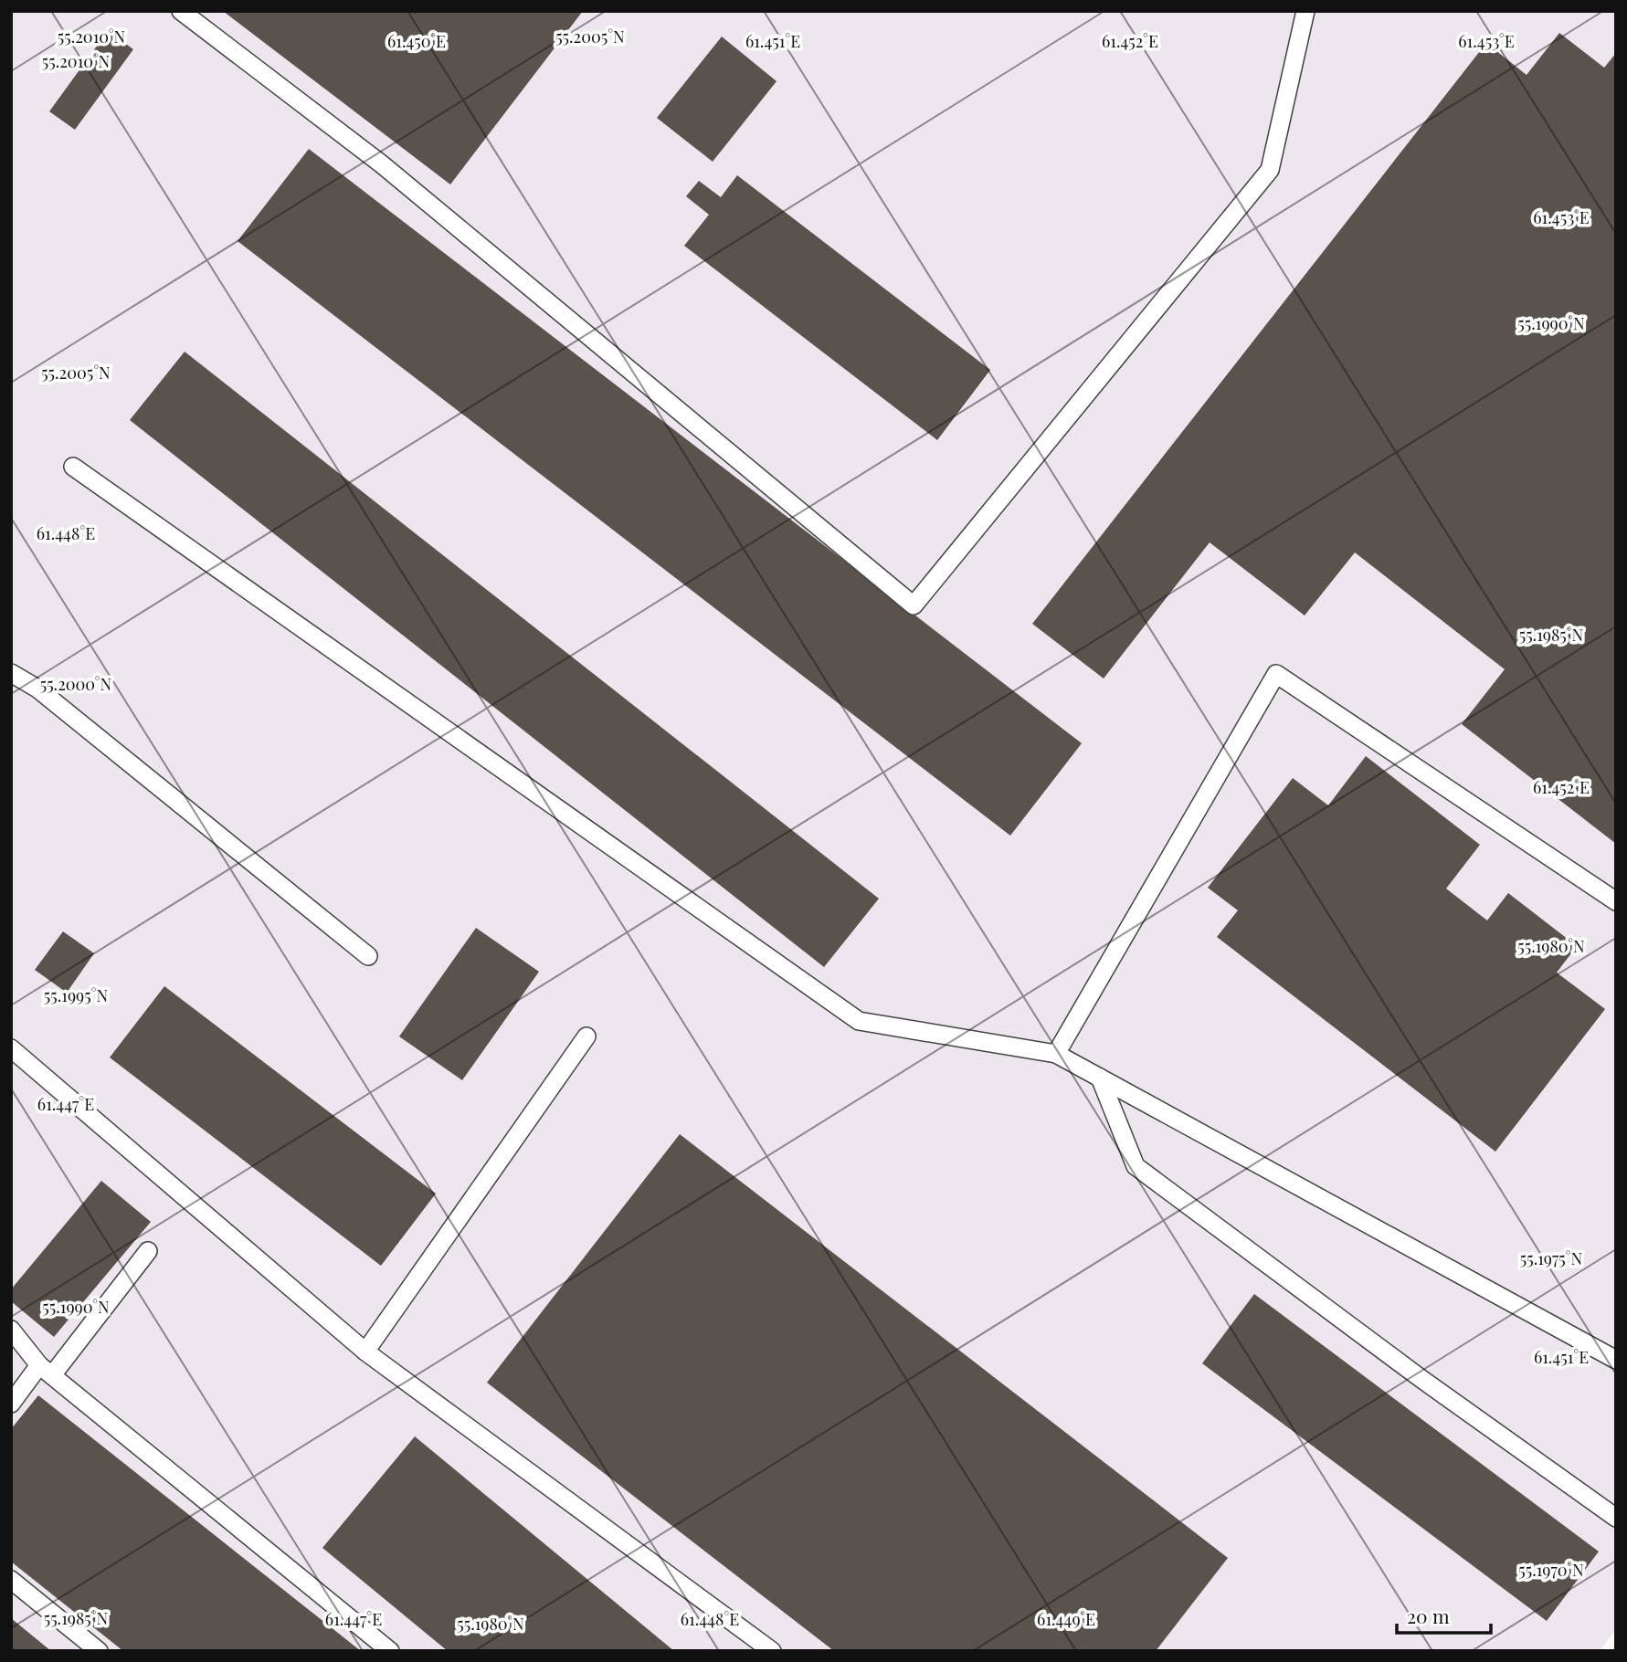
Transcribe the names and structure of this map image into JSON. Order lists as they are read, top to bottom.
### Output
{
  "scale_bar": "20 m",
  "coordinates": [
    "55.2010°N",
    "55.2005°N",
    "61.450°E",
    "61.451°E",
    "61.452°E",
    "61.453°E",
    "55.1990°N",
    "61.448°E",
    "55.1985°N",
    "55.2000°N",
    "55.1980°N",
    "55.1995°N",
    "61.447°E",
    "55.1975°N",
    "55.1970°N",
    "61.449°E"
  ]
}
